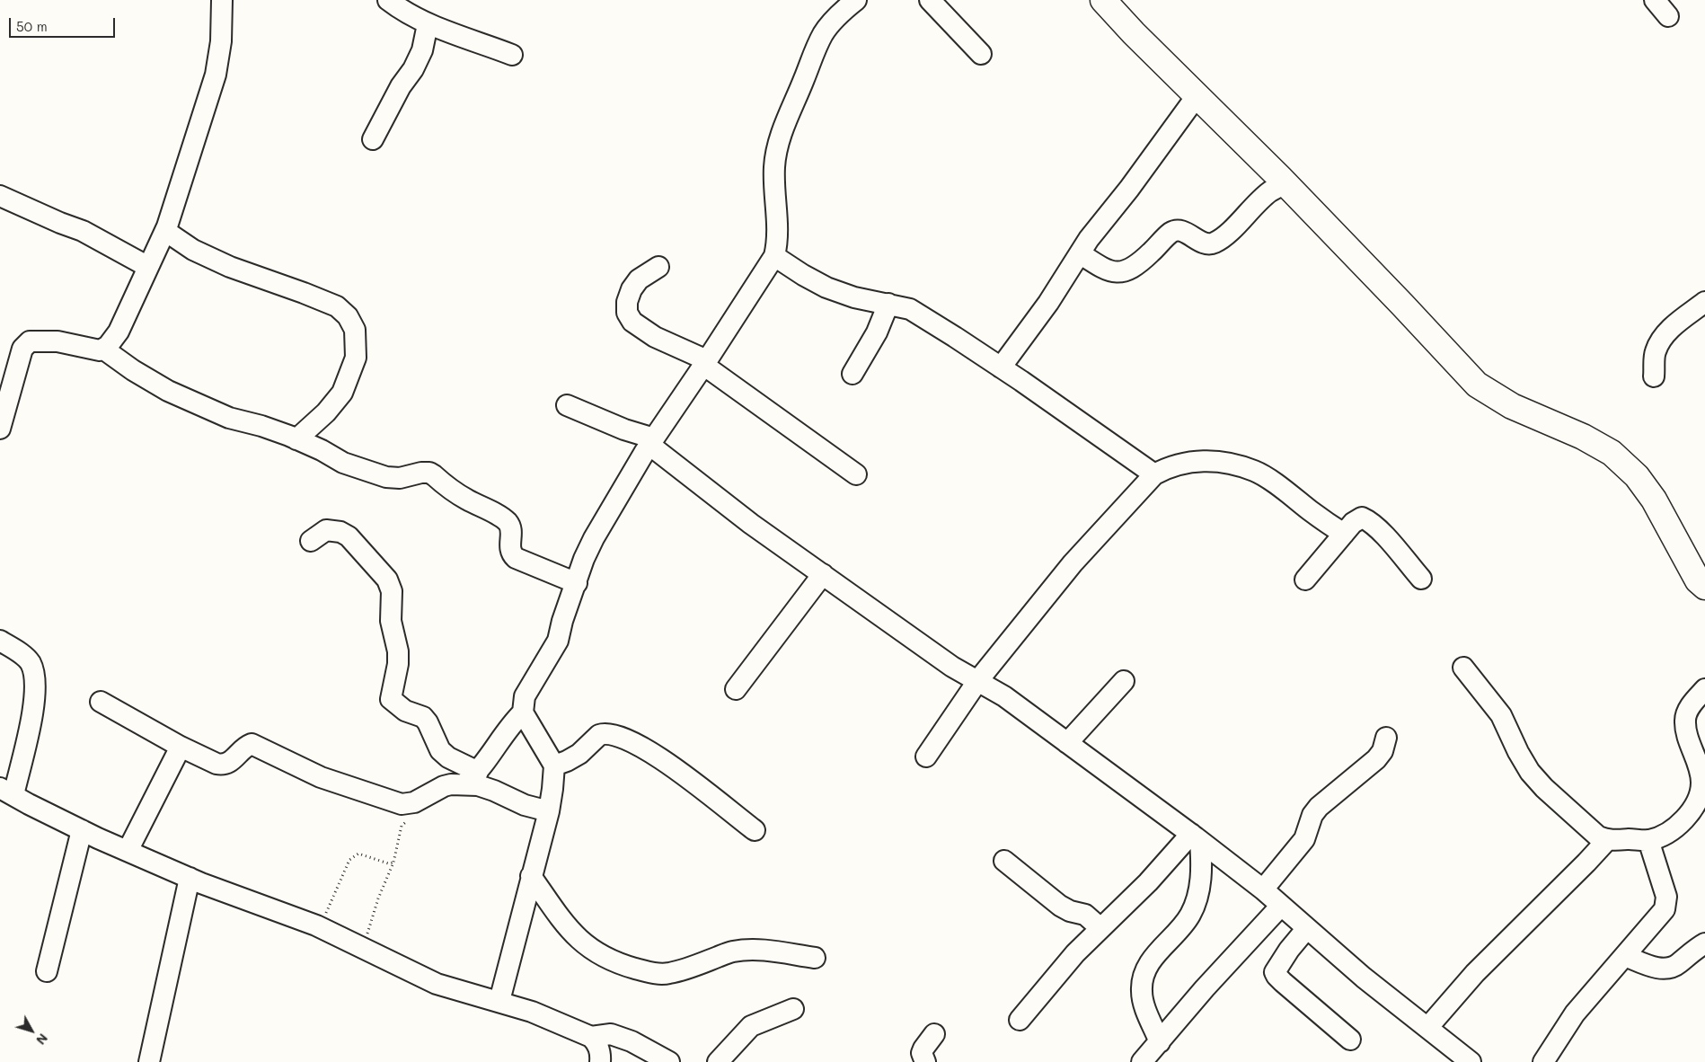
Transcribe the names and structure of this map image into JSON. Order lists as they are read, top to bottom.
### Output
{
  "scale_bar": "50 m",
  "north": "bottom right"
}
